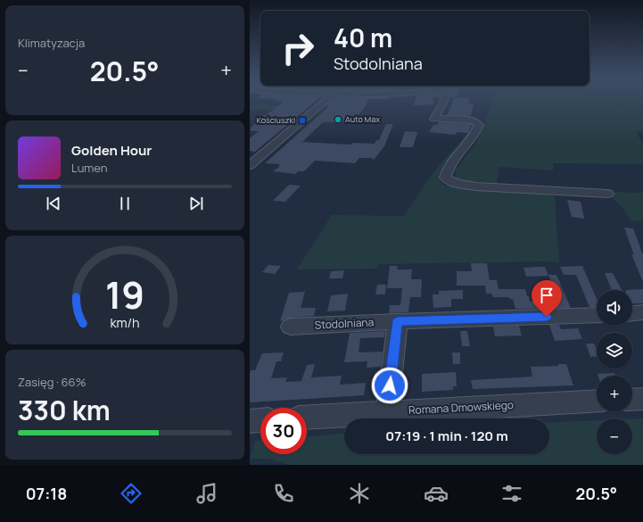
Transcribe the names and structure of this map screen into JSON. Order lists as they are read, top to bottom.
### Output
{
  "streets": {
    "street": ["Stodolniana", "Romana Dmowskiego"]
  },
  "places": {
    "other": ["Auto Max"],
    "transit": ["Kościuszki"]
  },
  "page": {
    "tile": [
      "Klimatyzacja",
      ["Zasięg · 66%", "330 km"]
    ],
    "turn": ["40 m", "Stodolniana"],
    "heat": ["−", "20.5°", "+"],
    "song": ["Golden Hour", "Lumen"],
    "map_buttons": ["+", "−"],
    "limit": "30",
    "trip": "07:19 · 1 min · 120 m",
    "tabs": ["07:18", "20.5°"],
    "gauge": ["19", "km/h"]
  }
}
